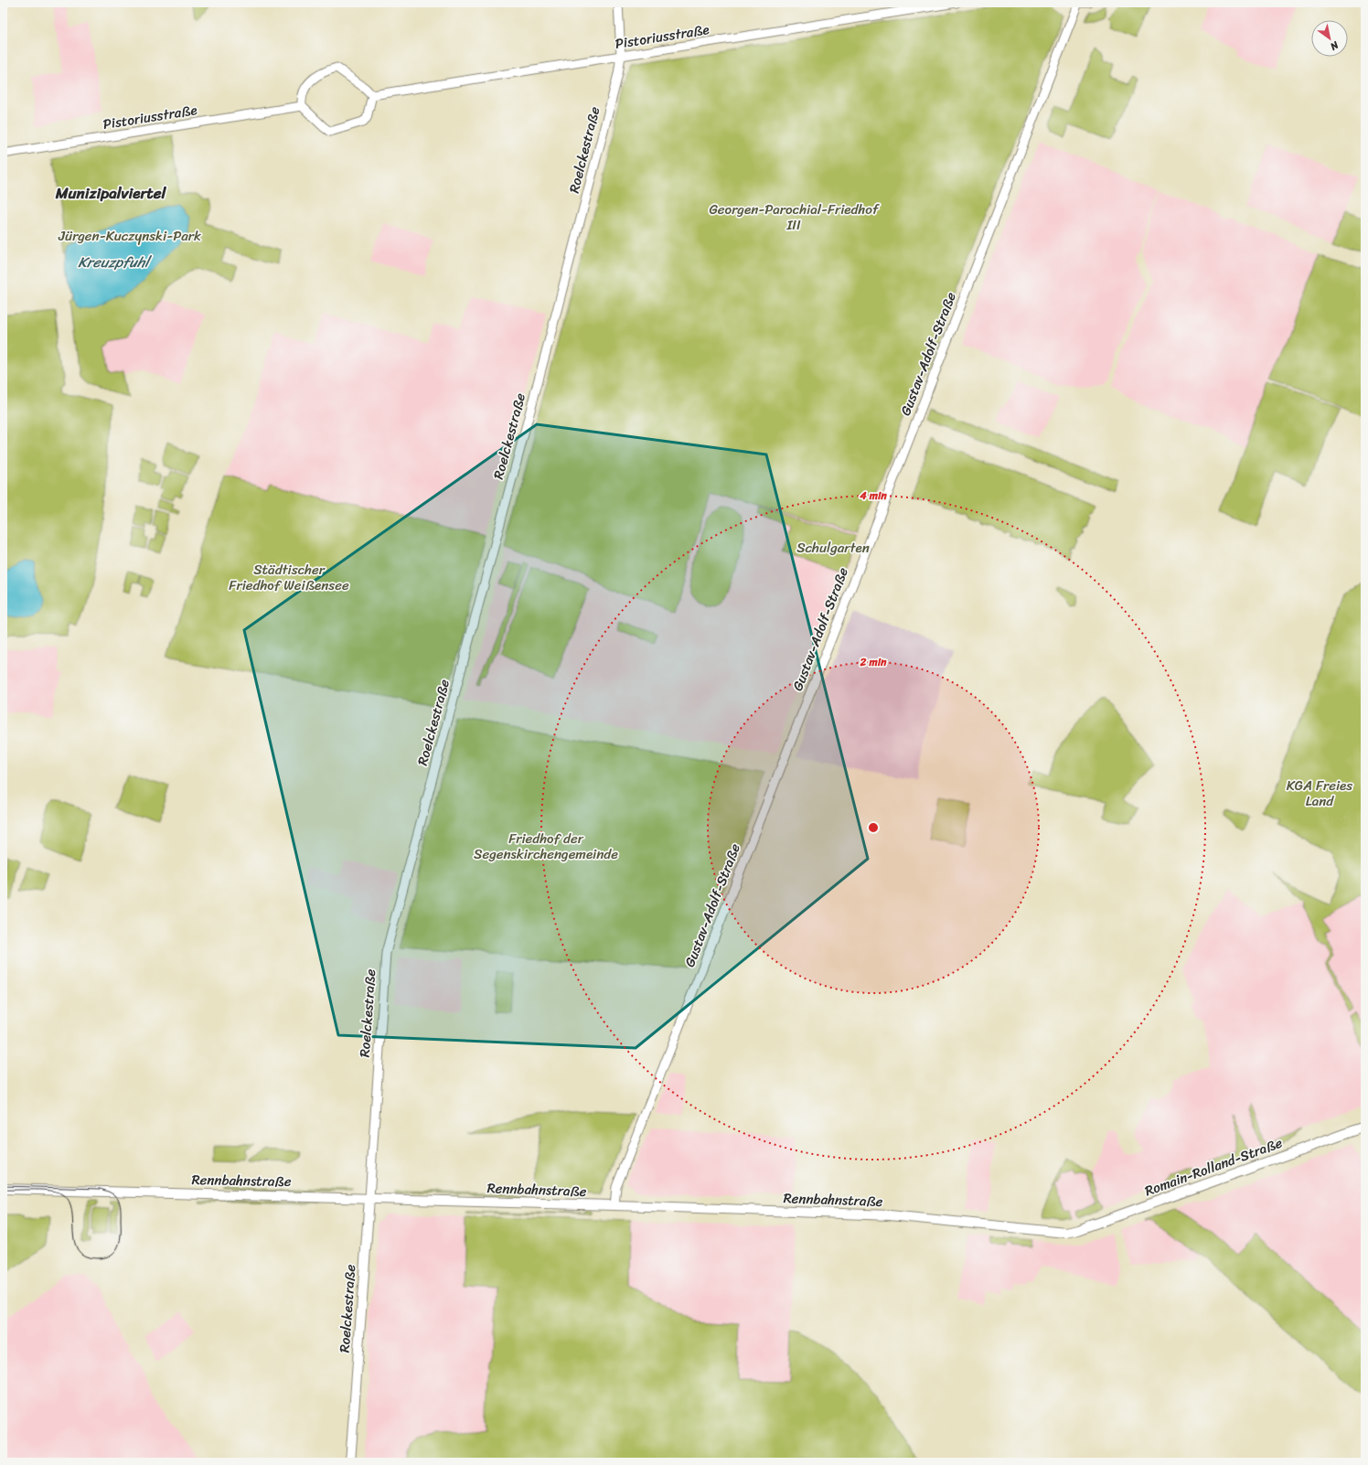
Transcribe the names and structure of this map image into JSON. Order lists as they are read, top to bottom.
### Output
{
  "streets": {
    "main road": ["Roelckestraße", "Romain-Rolland-Straße", "Rennbahnstraße"],
    "street": ["Pistoriusstraße", "Gustav-Adolf-Straße"]
  },
  "crossings": [
    ["Pistoriusstraße", "Roelckestraße"],
    ["Roelckestraße", "Rennbahnstraße"],
    ["Gustav-Adolf-Straße", "Rennbahnstraße"],
    ["Romain-Rolland-Straße", "Rennbahnstraße"]
  ],
  "districts": ["Munizipalviertel"],
  "water": ["Kreuzpfuhl"],
  "parks": [
    "Georgen-Parochial-Friedhof III",
    "Jürgen-Kuczynski-Park",
    "Schulgarten",
    "Städtischer Friedhof Weißensee",
    "KGA Freies Land",
    "Friedhof der Segenskirchengemeinde"
  ],
  "north": "bottom right",
  "rings": ["4 min", "2 min"]
}
